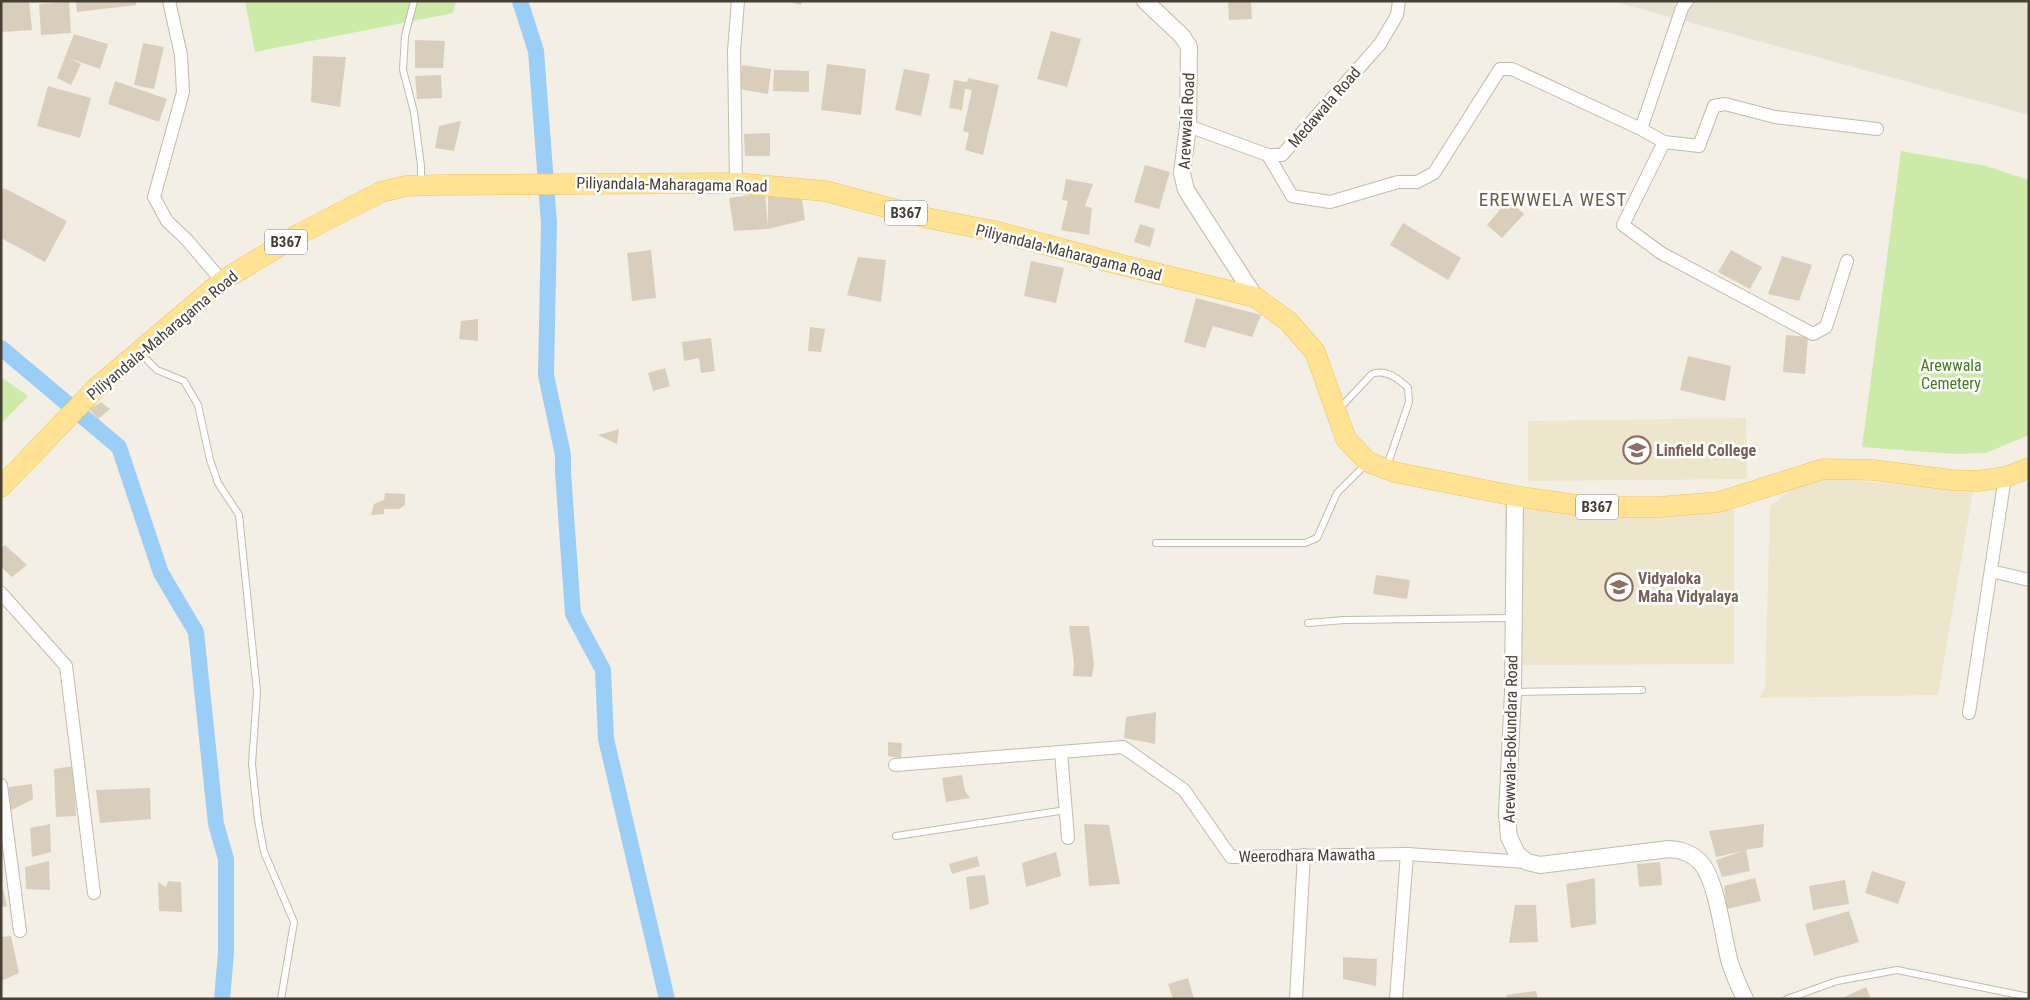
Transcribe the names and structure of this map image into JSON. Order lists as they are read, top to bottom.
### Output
{
  "streets": {
    "main road": ["Piliyandala-Maharagama Road", "B367"],
    "street": [
      "Medawala Road",
      "Arewwala Road",
      "Arewwala-Bokundara Road",
      "Weerodhara Mawatha"
    ]
  },
  "crossings": [
    ["Medawala Road", "Arewwala Road"],
    ["Arewwala Road", "Piliyandala-Maharagama Road"],
    ["Piliyandala-Maharagama Road", "B367"],
    ["B367", "Arewwala-Bokundara Road"],
    ["Arewwala-Bokundara Road", "Weerodhara Mawatha"]
  ],
  "districts": ["EREWWELA WEST"],
  "parks": ["Arewwala Cemetery"],
  "places": {
    "school or university": ["Linfield College", "Vidyaloka Maha Vidyalaya"]
  }
}
